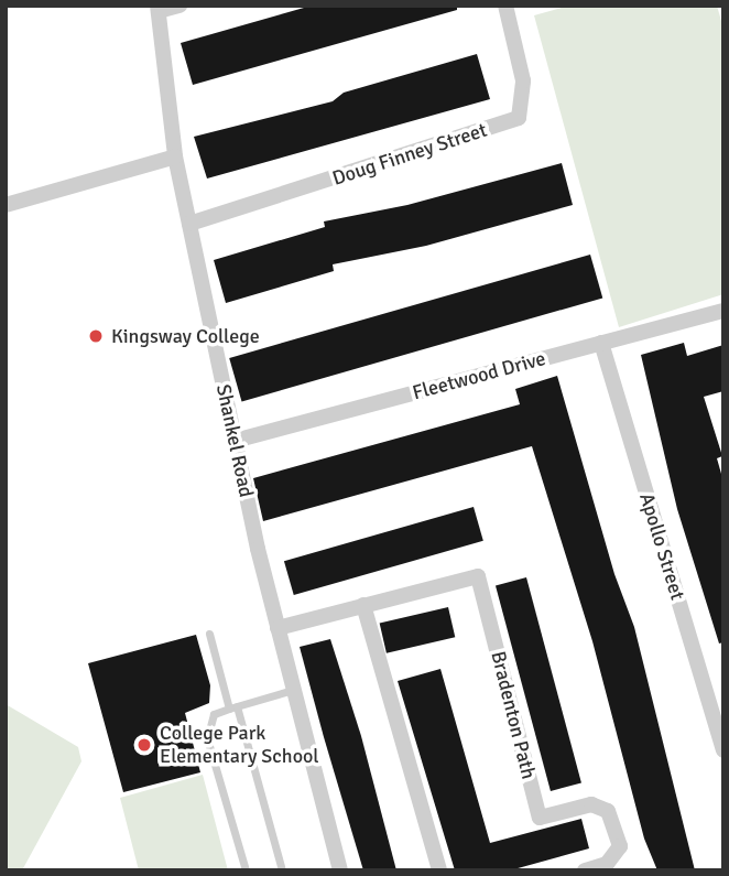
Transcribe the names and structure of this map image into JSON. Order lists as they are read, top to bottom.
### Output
{
  "streets": {
    "street": [
      "Doug Finney Street",
      "Fleetwood Drive",
      "Shankel Road",
      "Apollo Street",
      "Bradenton Path"
    ]
  },
  "crossings": [
    ["Doug Finney Street", "Shankel Road"],
    ["Fleetwood Drive", "Shankel Road"],
    ["Fleetwood Drive", "Apollo Street"],
    ["Shankel Road", "Bradenton Path"]
  ],
  "places": ["Kingsway College", "College Park Elementary School"]
}
